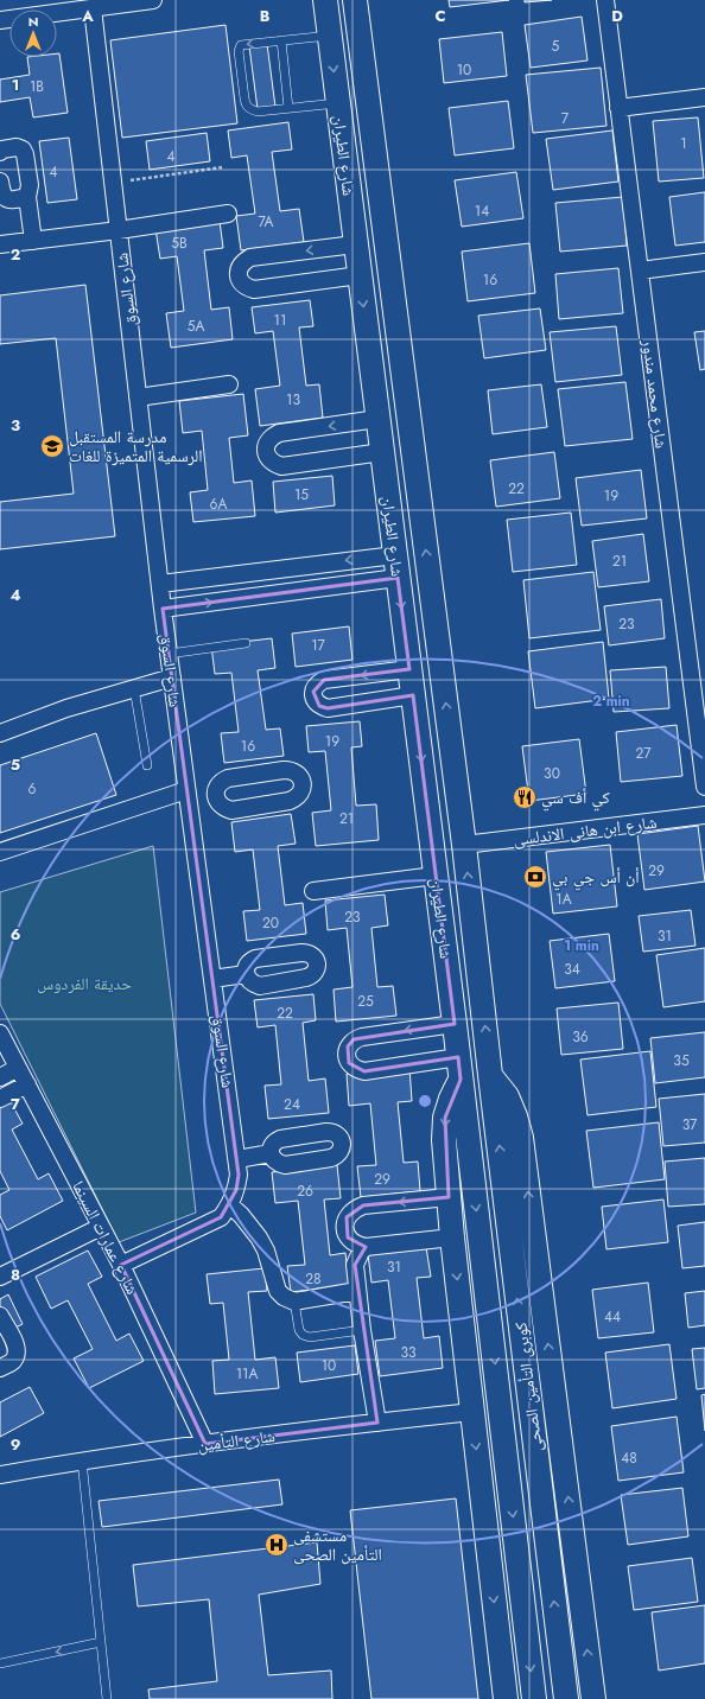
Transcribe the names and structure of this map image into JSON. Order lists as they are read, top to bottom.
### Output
{
  "streets": {
    "main road": ["شارع الطيران", "كوبرى التأمين الصحى"],
    "street": [
      "شارع السوق",
      "شارع محمد مندور",
      "شارع ابن هانى الاندلسى",
      "شارع عمارات السينما",
      "شارع التأمين"
    ]
  },
  "crossings": [
    ["شارع الطيران", "شارع ابن هانى الاندلسى"],
    ["شارع الطيران", "كوبرى التأمين الصحى"],
    ["شارع عمارات السينما", "شارع التأمين"]
  ],
  "parks": ["حديقة الفردوس"],
  "places": {
    "school or university": ["مدرسة المستقبل الرسمية المتميزة للغات"],
    "restaurant": ["كي أف سي"],
    "bank": ["أن أس جي بي"],
    "hospital": ["مستشفى التأمين الصحى"]
  },
  "house_numbers": [
    "5",
    "10",
    "1B",
    "7",
    "1",
    "4",
    "4",
    "14",
    "7A",
    "5B",
    "16",
    "11",
    "5A",
    "13",
    "22",
    "15",
    "19",
    "6A",
    "21",
    "23",
    "17",
    "19",
    "16",
    "27",
    "30",
    "6",
    "21",
    "29",
    "1A",
    "23",
    "20",
    "31",
    "34",
    "25",
    "22",
    "36",
    "35",
    "24",
    "37",
    "29",
    "26",
    "31",
    "28",
    "44",
    "33",
    "10",
    "11A",
    "48"
  ],
  "north": "top",
  "grid": {
    "columns": [
      "A",
      "B",
      "C",
      "D"
    ],
    "rows": [
      "1",
      "2",
      "3",
      "4",
      "5",
      "6",
      "7",
      "8",
      "9"
    ]
  },
  "rings": ["2 min", "1 min"]
}
